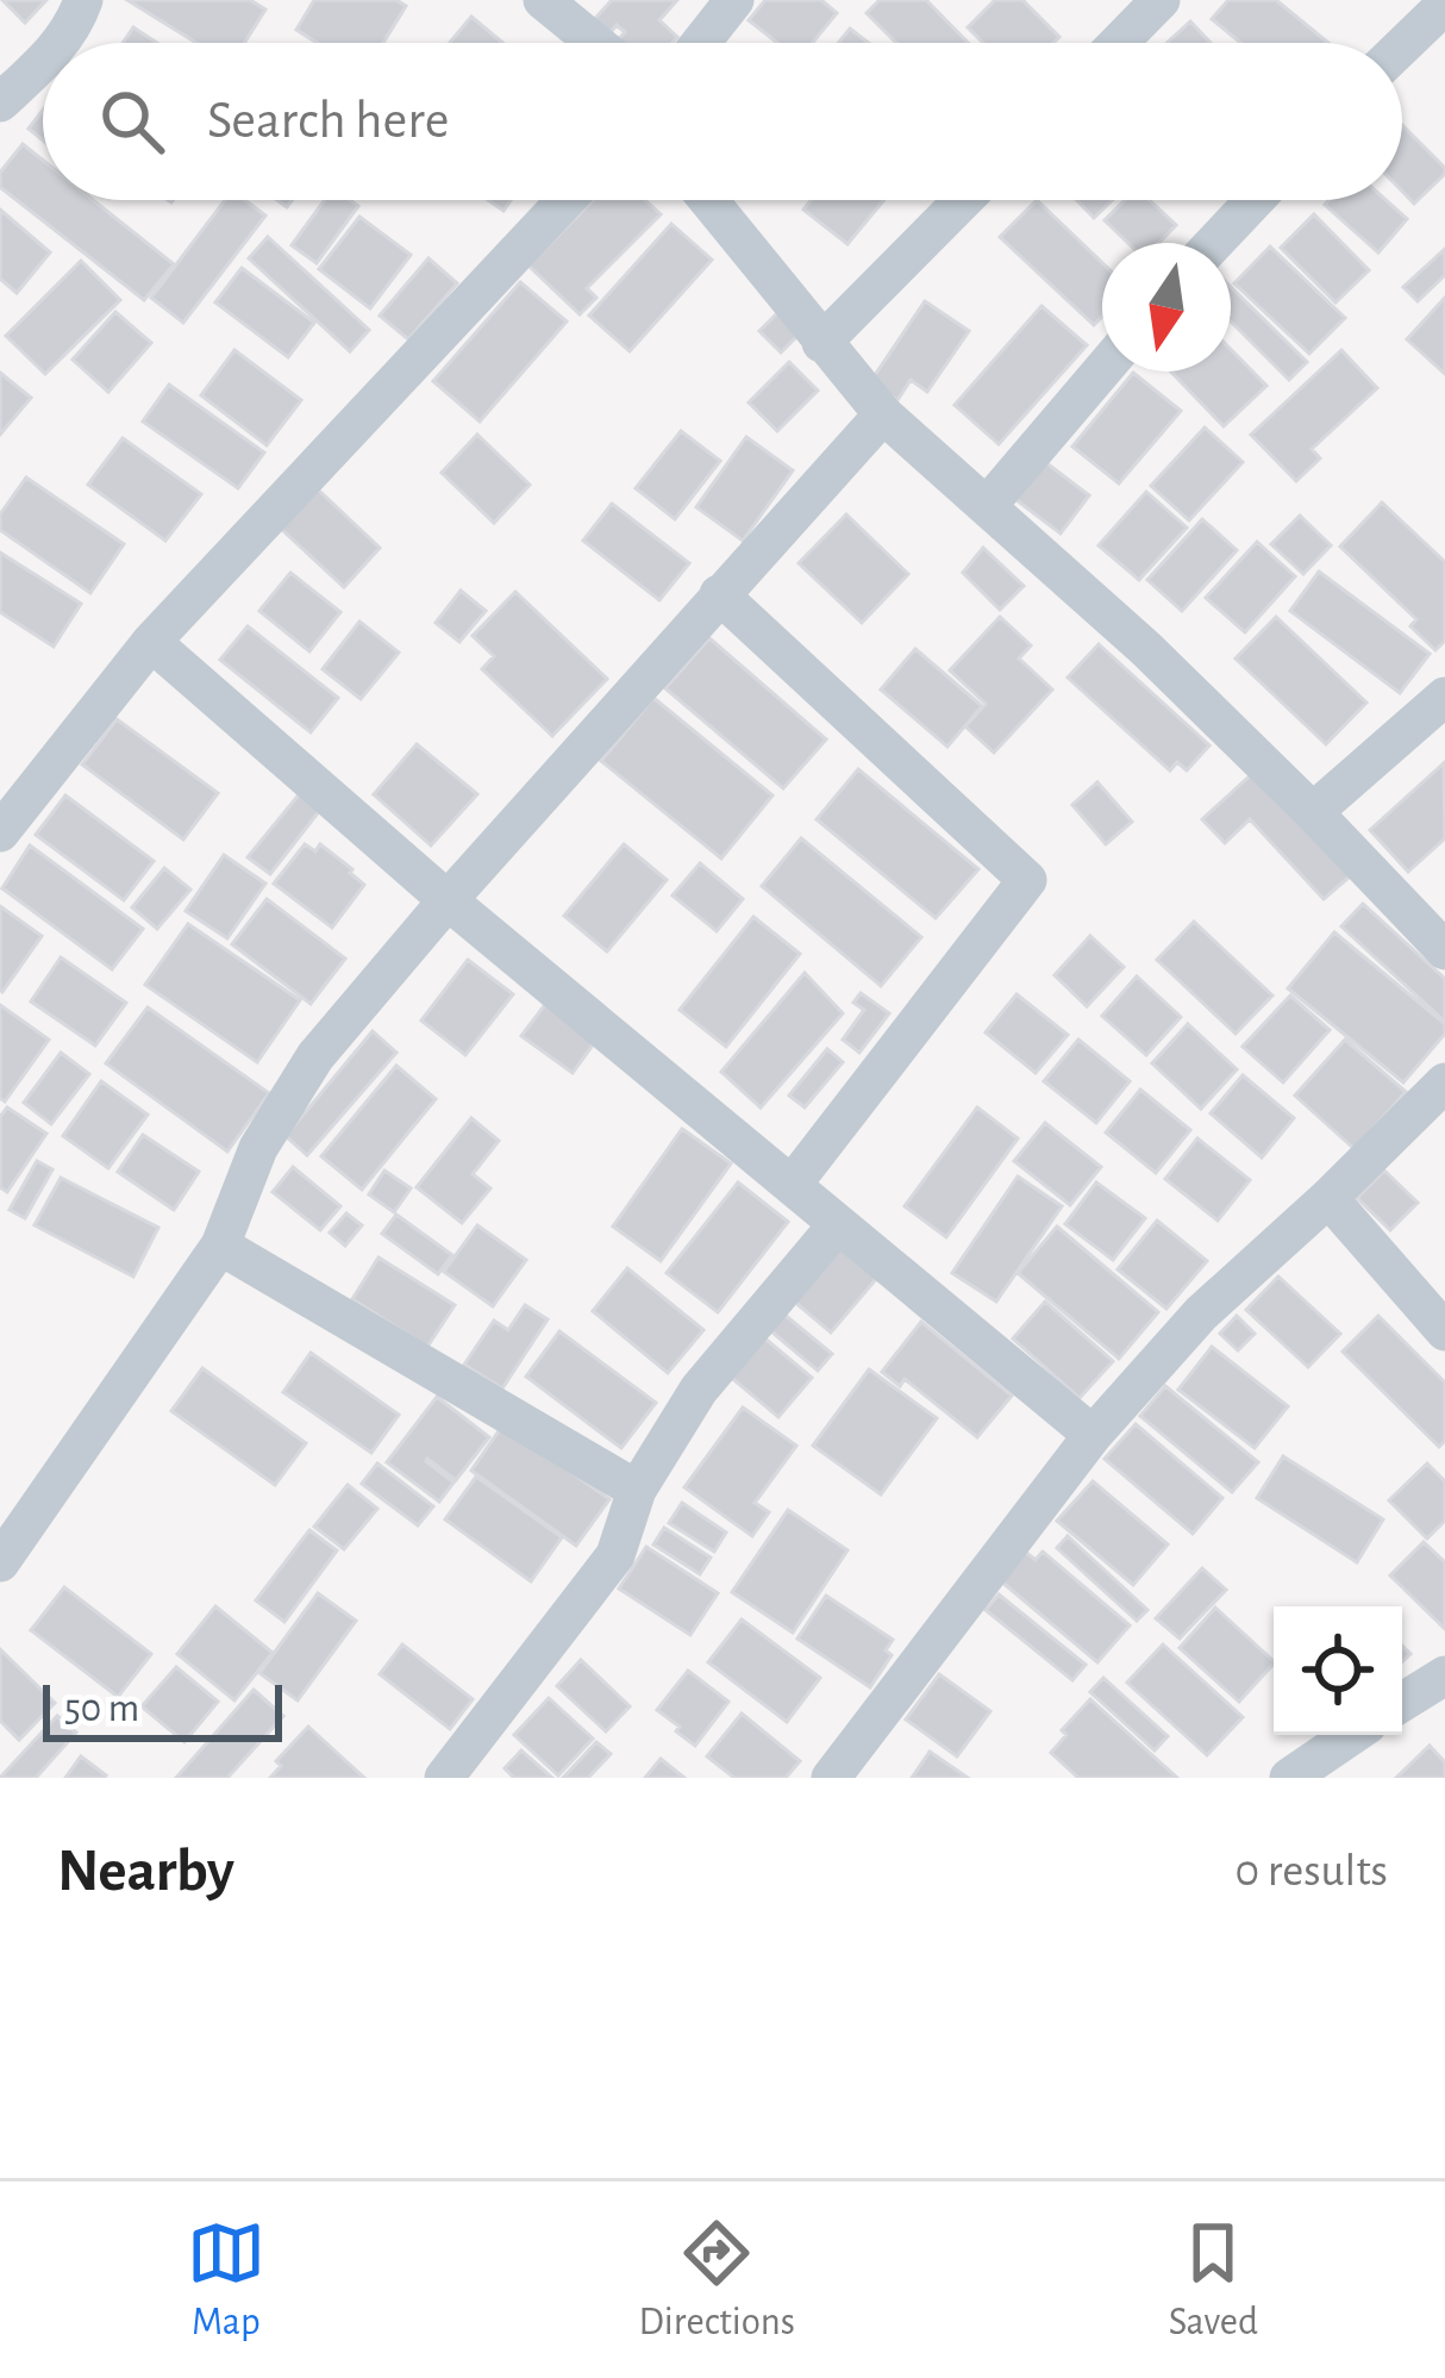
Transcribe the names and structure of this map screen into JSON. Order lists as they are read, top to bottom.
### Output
{
  "scale_bar": "50 m",
  "north": "bottom",
  "page": {
    "search": "Search here",
    "scale": "50 m",
    "heading": ["Nearby", "0 results"],
    "nav": ["Map", "Directions", "Saved"]
  }
}
